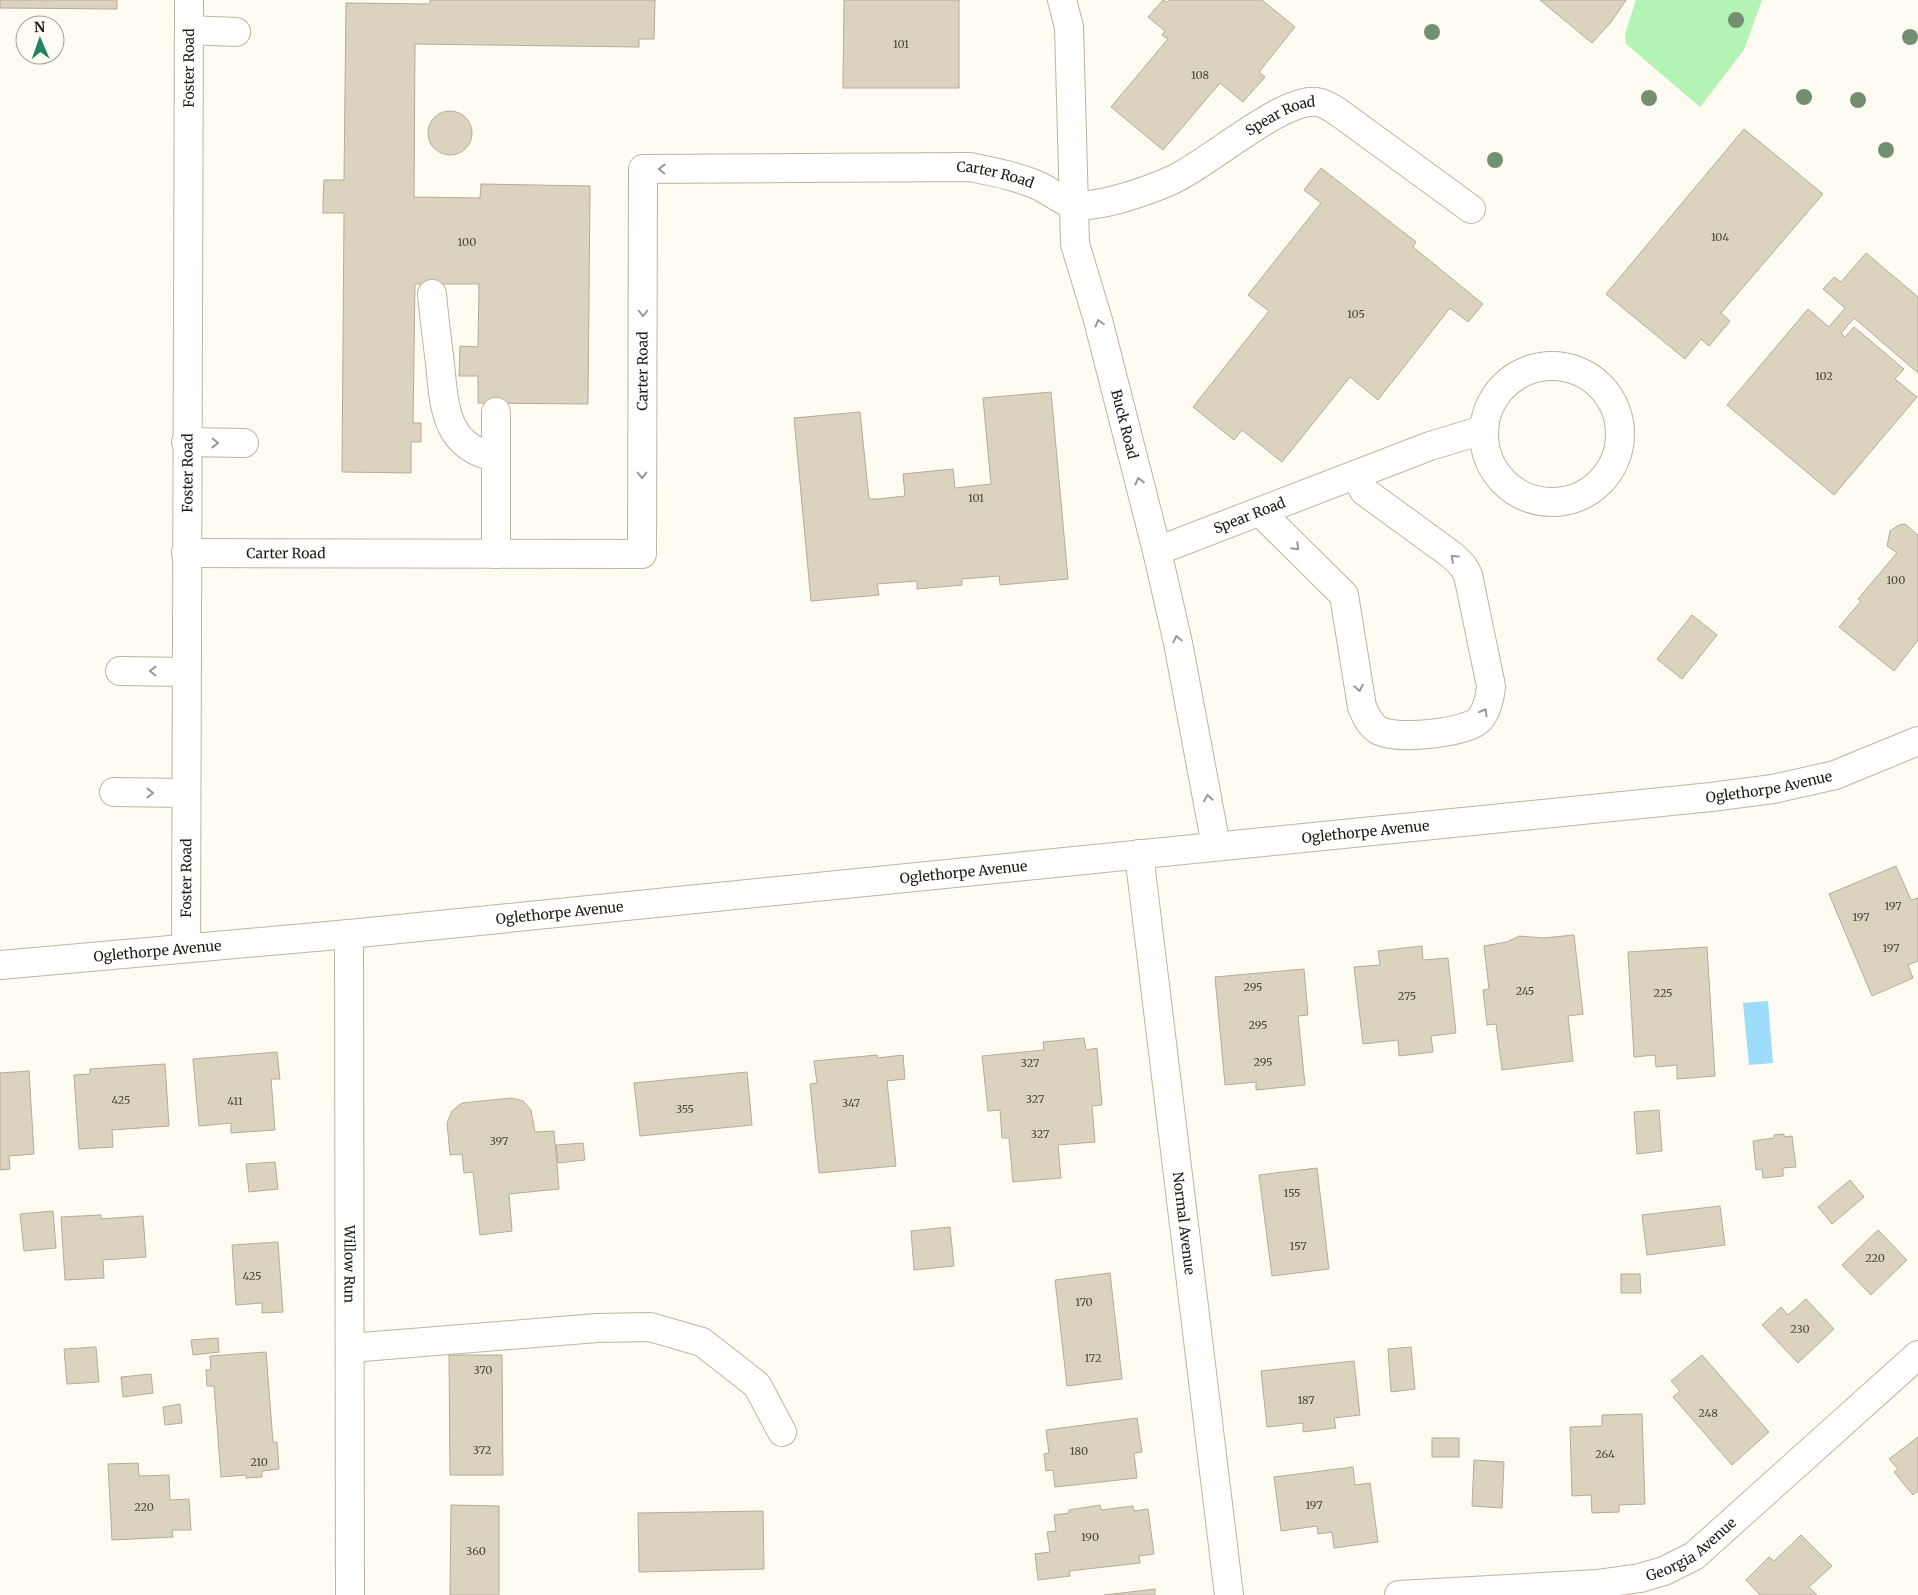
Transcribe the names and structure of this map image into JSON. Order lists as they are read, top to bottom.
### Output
{
  "streets": {
    "street": [
      "Foster Road",
      "Spear Road",
      "Carter Road",
      "Buck Road",
      "Oglethorpe Avenue",
      "Normal Avenue",
      "Willow Run",
      "Georgia Avenue"
    ]
  },
  "crossings": [
    ["Foster Road", "Carter Road"],
    ["Foster Road", "Oglethorpe Avenue"],
    ["Spear Road", "Carter Road"],
    ["Spear Road", "Buck Road"],
    ["Carter Road", "Buck Road"],
    ["Buck Road", "Oglethorpe Avenue"],
    ["Oglethorpe Avenue", "Normal Avenue"],
    ["Oglethorpe Avenue", "Willow Run"]
  ],
  "one_way": ["Buck Road"],
  "house_numbers": [
    "101",
    "108",
    "104",
    "100",
    "105",
    "102",
    "101",
    "100",
    "197",
    "197",
    "197",
    "295",
    "245",
    "225",
    "275",
    "295",
    "295",
    "327",
    "327",
    "425",
    "411",
    "347",
    "355",
    "327",
    "397",
    "155",
    "157",
    "220",
    "425",
    "170",
    "230",
    "172",
    "370",
    "187",
    "248",
    "372",
    "180",
    "264",
    "210",
    "197",
    "220",
    "190",
    "360"
  ],
  "north": "top"
}
